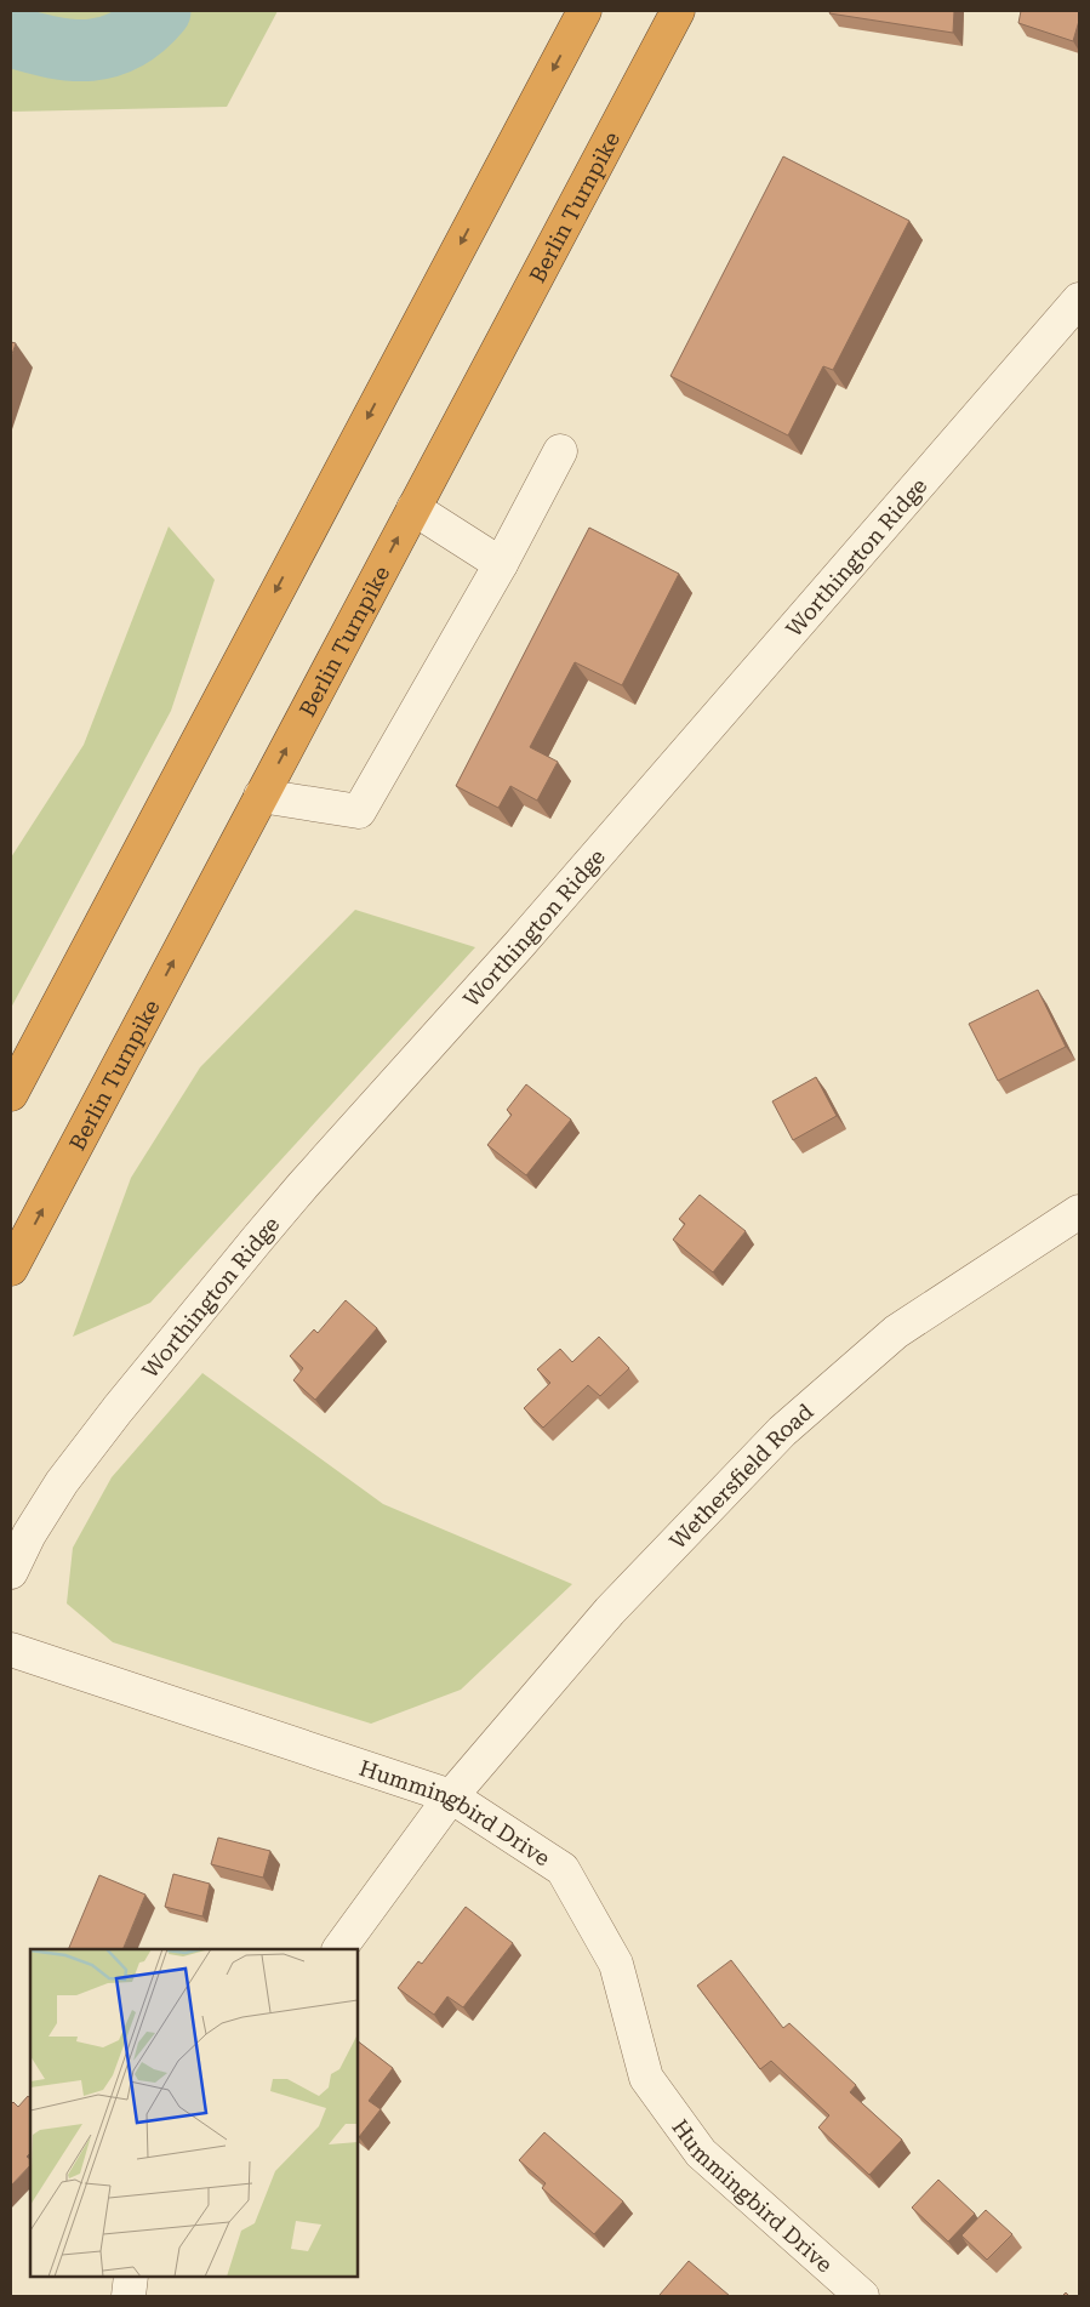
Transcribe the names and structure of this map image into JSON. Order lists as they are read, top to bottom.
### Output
{
  "streets": {
    "highway": ["Berlin Turnpike"],
    "street": ["Worthington Ridge", "Wethersfield Road", "Hummingbird Drive"]
  },
  "crossings": [
    ["Wethersfield Road", "Hummingbird Drive"]
  ]
}
